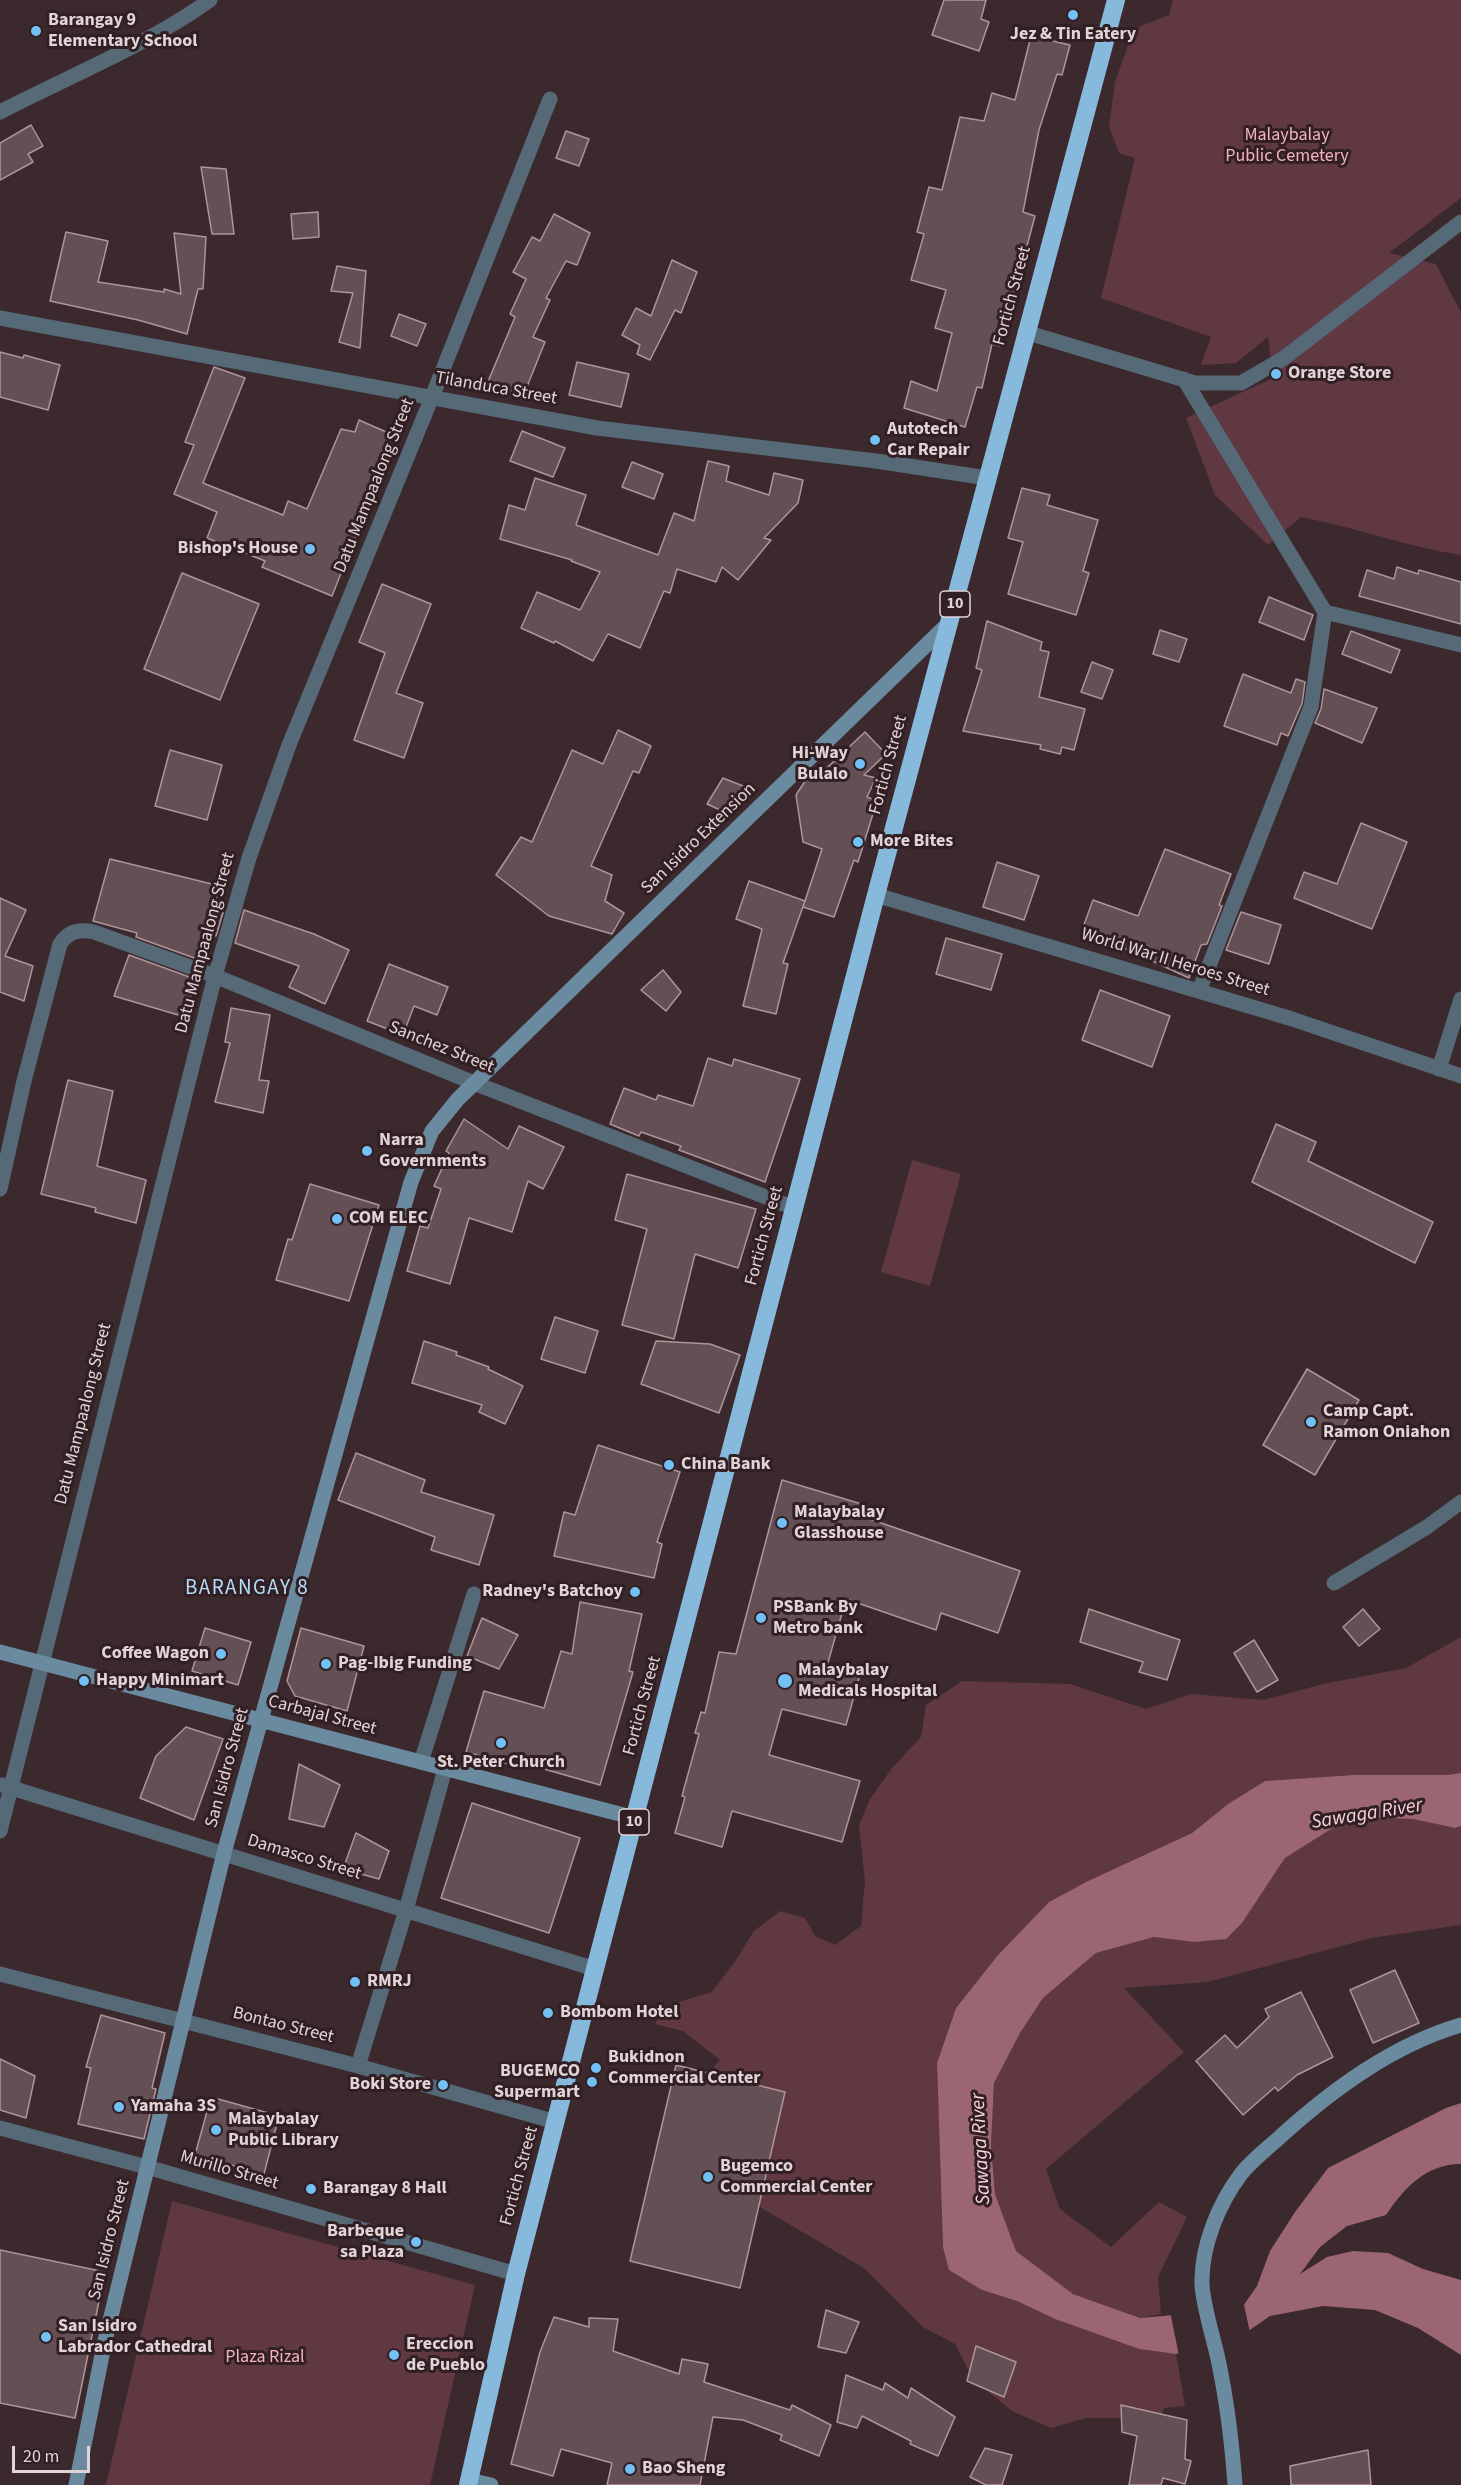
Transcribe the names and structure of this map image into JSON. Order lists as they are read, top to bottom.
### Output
{
  "streets": {
    "highway": ["Fortich Street", "10"],
    "street": [
      "Tilanduca Street",
      "Datu Mampaalong Street",
      "San Isidro Extension",
      "World War II Heroes Street",
      "Sanchez Street",
      "Carbajal Street",
      "San Isidro Street",
      "Damasco Street",
      "Bontao Street",
      "Murillo Street"
    ]
  },
  "crossings": [
    ["Fortich Street", "Tilanduca Street"],
    ["Fortich Street", "San Isidro Extension"],
    ["Fortich Street", "World War II Heroes Street"],
    ["Fortich Street", "Sanchez Street"],
    ["Fortich Street", "Carbajal Street"],
    ["Fortich Street", "Damasco Street"],
    ["Fortich Street", "Bontao Street"],
    ["Fortich Street", "Murillo Street"],
    ["Tilanduca Street", "Datu Mampaalong Street"],
    ["Datu Mampaalong Street", "Sanchez Street"],
    ["Datu Mampaalong Street", "Carbajal Street"],
    ["Datu Mampaalong Street", "Damasco Street"],
    ["San Isidro Extension", "Sanchez Street"],
    ["San Isidro Extension", "San Isidro Street"],
    ["Sanchez Street", "San Isidro Street"],
    ["Carbajal Street", "San Isidro Street"],
    ["San Isidro Street", "Damasco Street"],
    ["San Isidro Street", "Bontao Street"],
    ["San Isidro Street", "Murillo Street"]
  ],
  "districts": ["BARANGAY 8"],
  "water": ["Sawaga River"],
  "parks": ["Malaybalay Public Cemetery", "Plaza Rizal"],
  "places": [
    "Jez & Tin Eatery",
    "Barangay 9 Elementary School",
    "Orange Store",
    "Autotech Car Repair",
    "Bishop's House",
    "Hi-Way Bulalo",
    "More Bites",
    "Narra Governments",
    "COM ELEC",
    "Camp Capt. Ramon Oniahon",
    "China Bank",
    "Malaybalay Glasshouse",
    "Radney's Batchoy",
    "PSBank By Metro bank",
    "Coffee Wagon",
    "Pag-Ibig Funding",
    "Happy Minimart",
    "Malaybalay Medicals Hospital",
    "St. Peter Church",
    "RMRJ",
    "Bombom Hotel",
    "Bukidnon Commercial Center",
    "BUGEMCO Supermart",
    "Boki Store",
    "Yamaha 3S",
    "Malaybalay Public Library",
    "Bugemco Commercial Center",
    "Barangay 8 Hall",
    "Barbeque sa Plaza",
    "San Isidro Labrador Cathedral",
    "Ereccion de Pueblo",
    "Bao Sheng"
  ],
  "scale_bar": "20 m"
}
